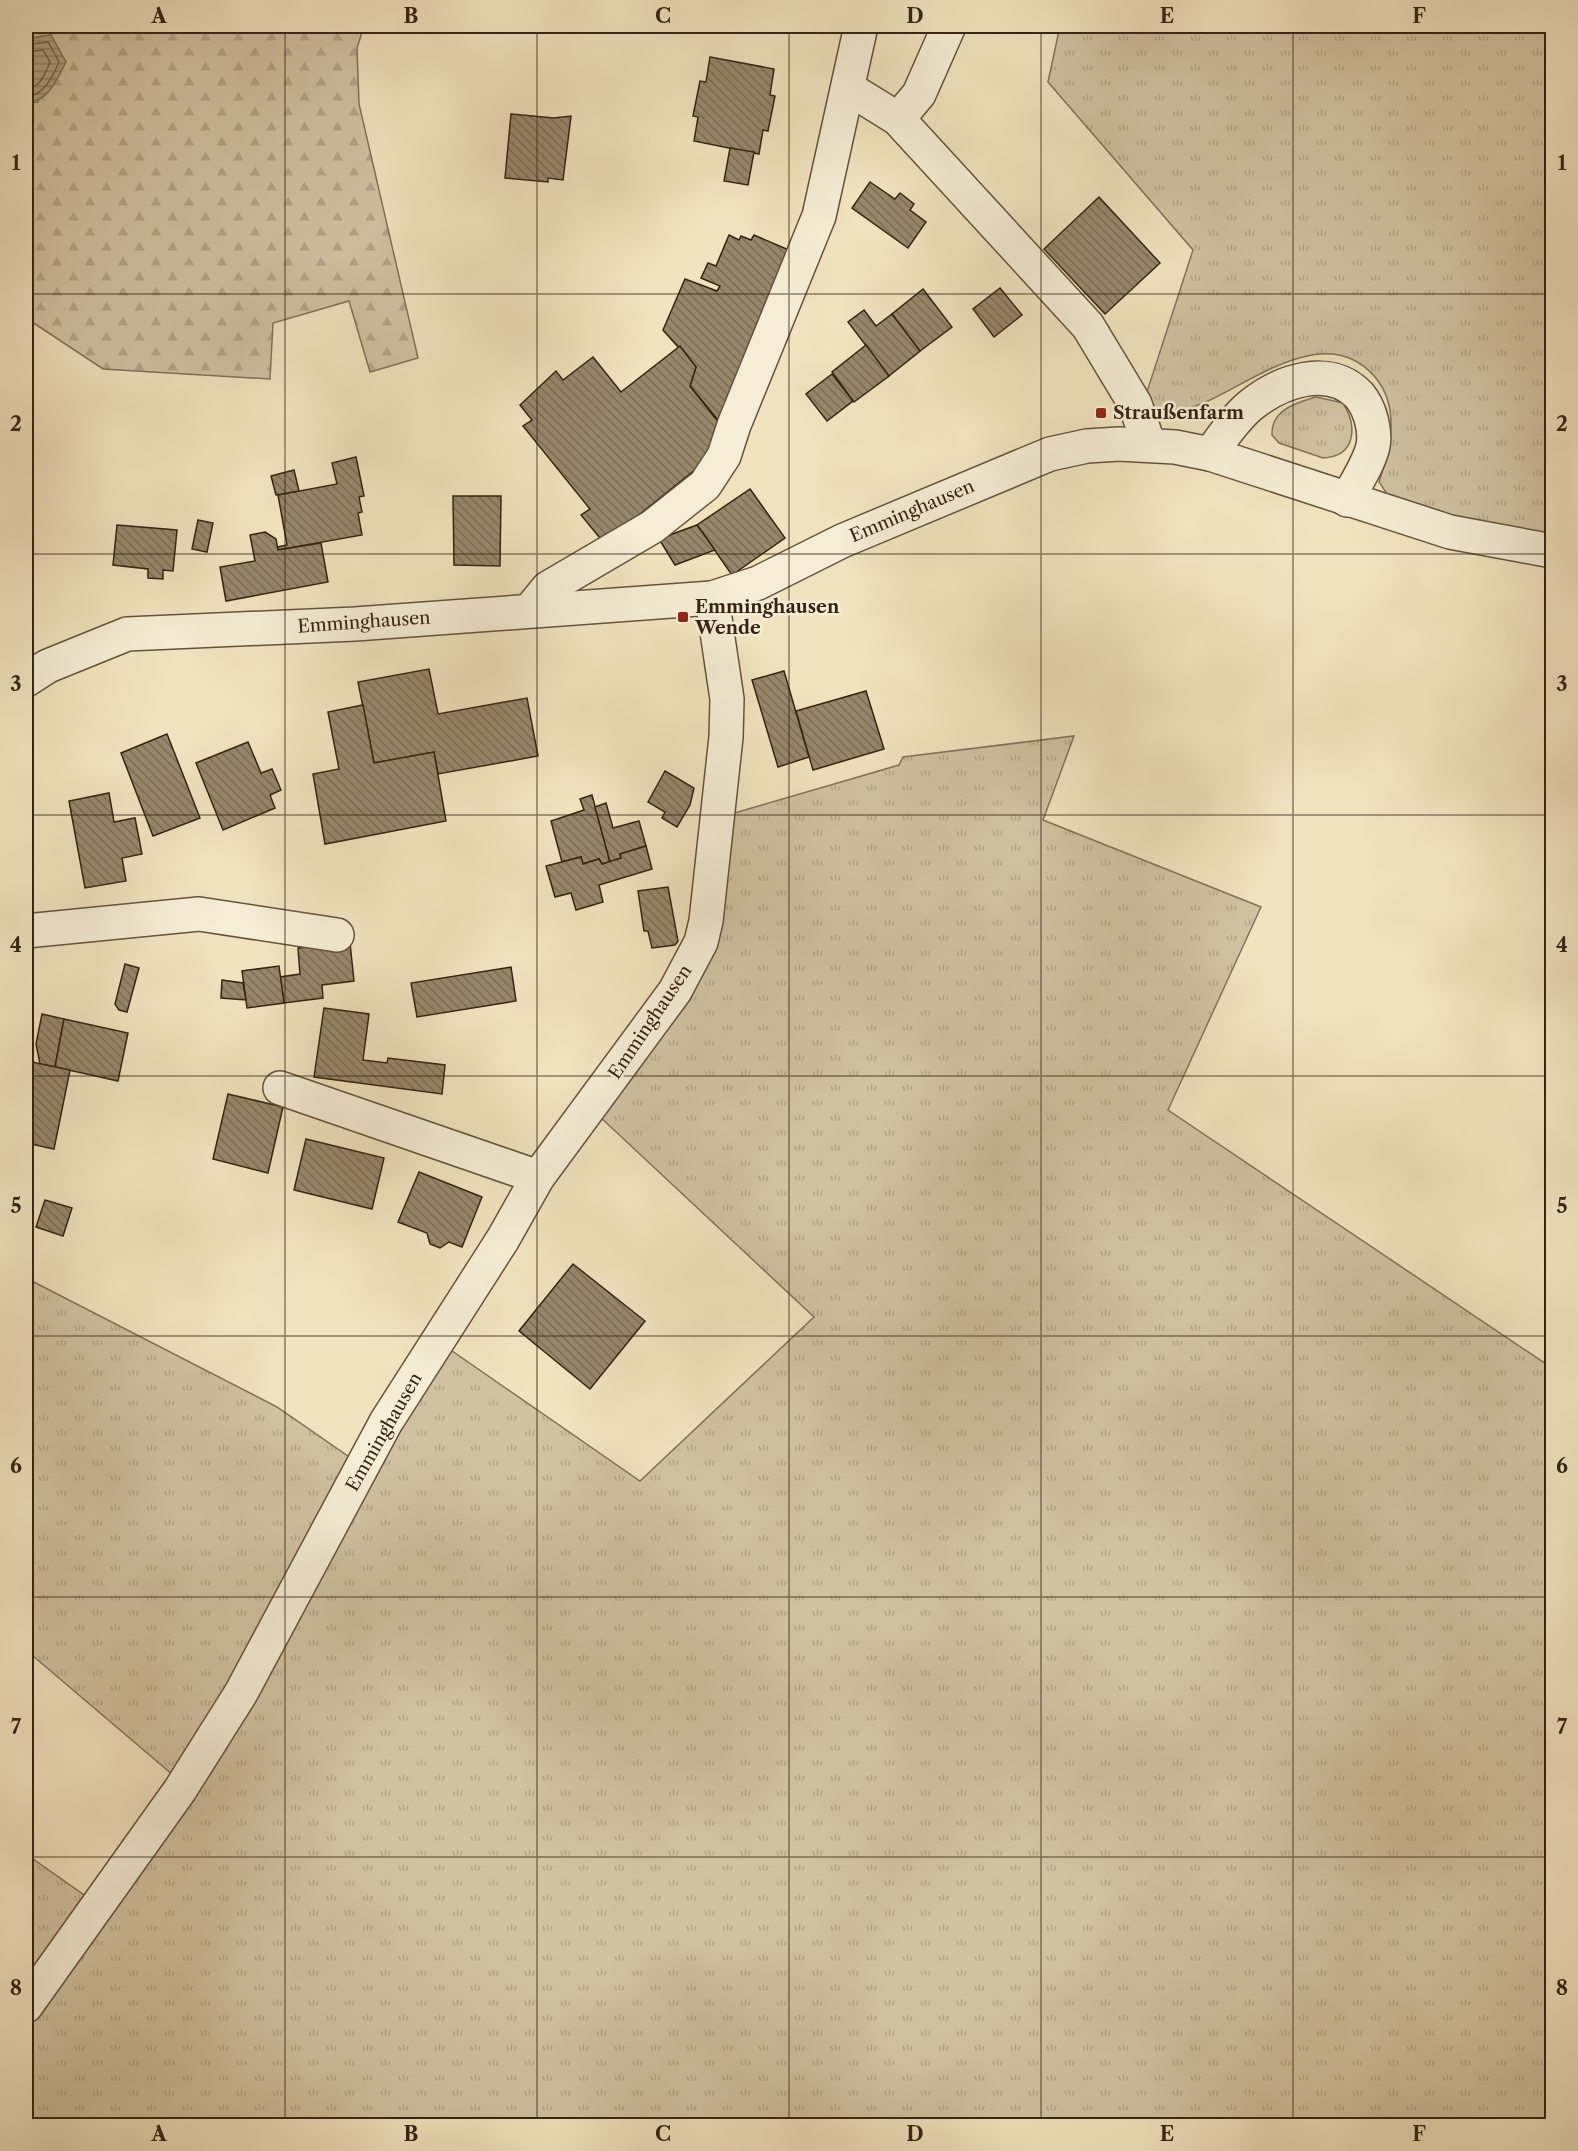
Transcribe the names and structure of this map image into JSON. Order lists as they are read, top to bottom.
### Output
{
  "streets": {
    "street": ["Emminghausen"]
  },
  "places": {
    "transit": ["Straußenfarm", "Emminghausen Wende"]
  },
  "grid": {
    "columns": [
      "A",
      "B",
      "C",
      "D",
      "E",
      "F"
    ],
    "rows": [
      "1",
      "2",
      "3",
      "4",
      "5",
      "6",
      "7",
      "8"
    ]
  }
}
